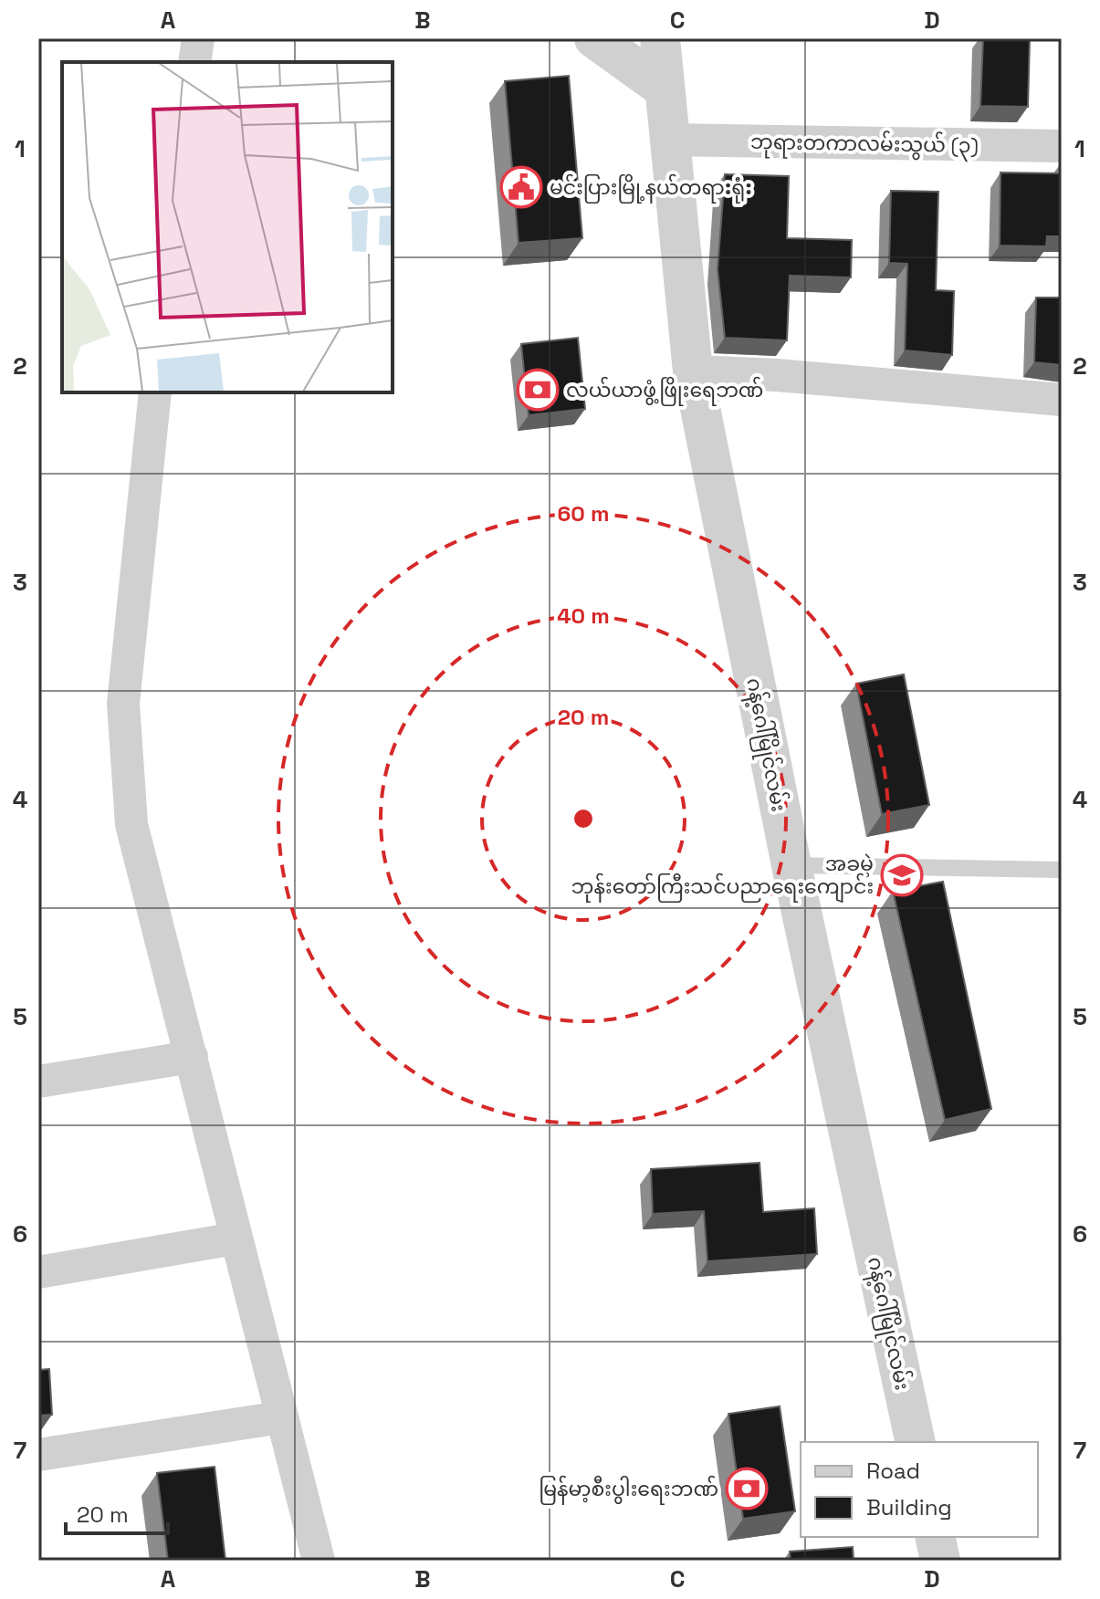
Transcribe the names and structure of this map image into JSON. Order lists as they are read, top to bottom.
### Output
{
  "streets": {
    "street": ["ဘုရားတကာလမ်းသွယ် (၃)", "ဂန့်ဂေါ်မြိုင်လမ်း"]
  },
  "crossings": [
    ["ဘုရားတကာလမ်းသွယ် (၃)", "ဂန့်ဂေါ်မြိုင်လမ်း"]
  ],
  "places": {
    "public building": ["မင်းပြားမြို့နယ်တရားရုံး"],
    "bank": ["လယ်ယာဖွံ့ဖြိုးရေဘဏ်", "မြန်မာ့စီးပွါးရေးဘဏ်"],
    "school or university": ["အခမဲ့ ဘုန်းတော်ကြီးသင်ပညာရေးကျောင်း"]
  },
  "legend": ["Road", "Building"],
  "scale_bar": "20 m",
  "grid": {
    "columns": [
      "A",
      "B",
      "C",
      "D"
    ],
    "rows": [
      "1",
      "2",
      "3",
      "4",
      "5",
      "6",
      "7"
    ]
  },
  "rings": ["60 m", "40 m", "20 m"]
}
